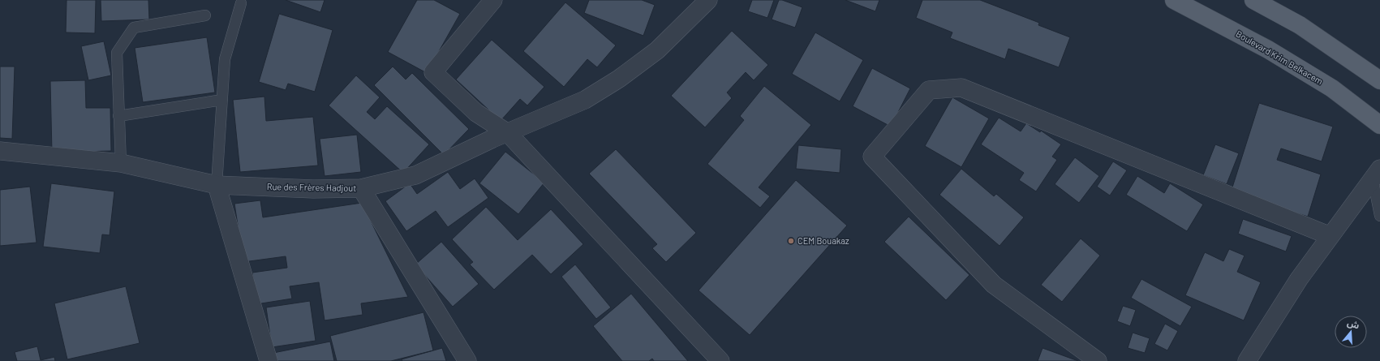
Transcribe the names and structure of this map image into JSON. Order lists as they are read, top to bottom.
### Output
{
  "streets": {
    "main road": ["Boulevard Krim Belkacem"],
    "street": ["Rue des Frères Hadjout"]
  },
  "places": ["CEM Bouakaz"],
  "north": "top"
}
